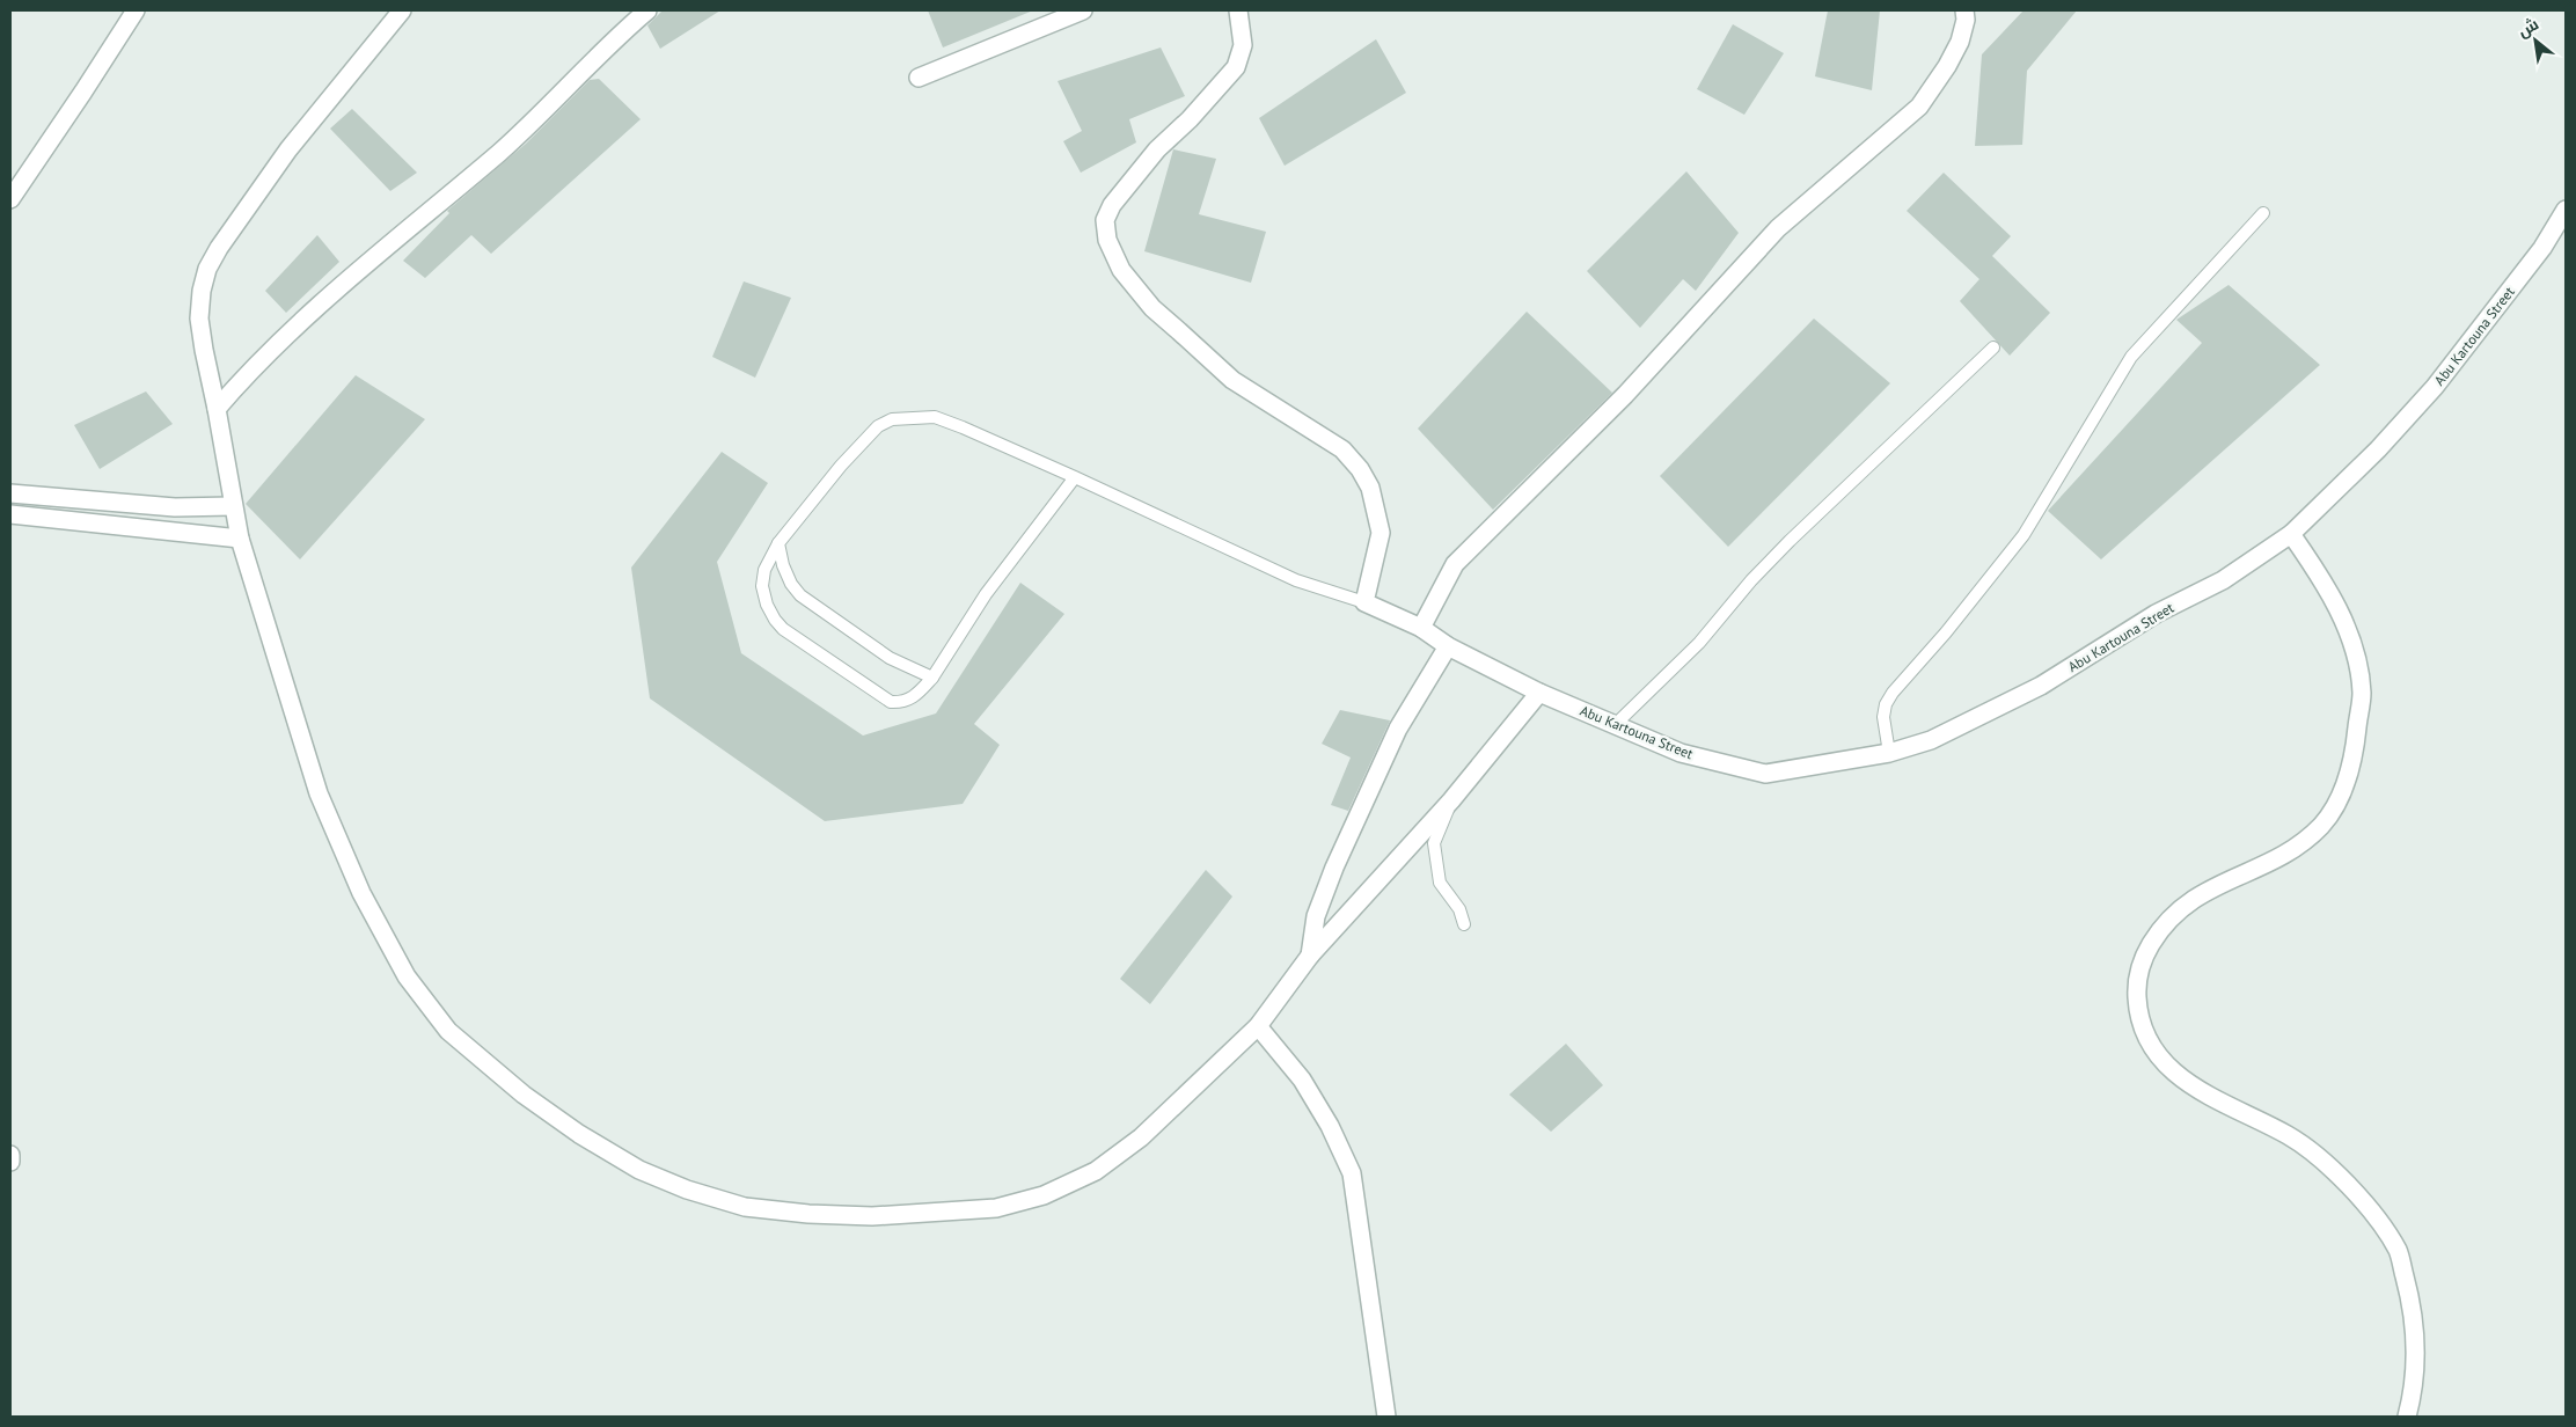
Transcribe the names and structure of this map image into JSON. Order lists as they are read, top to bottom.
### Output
{
  "streets": {
    "street": ["Abu Kartouna Street"]
  },
  "north": "top left"
}
